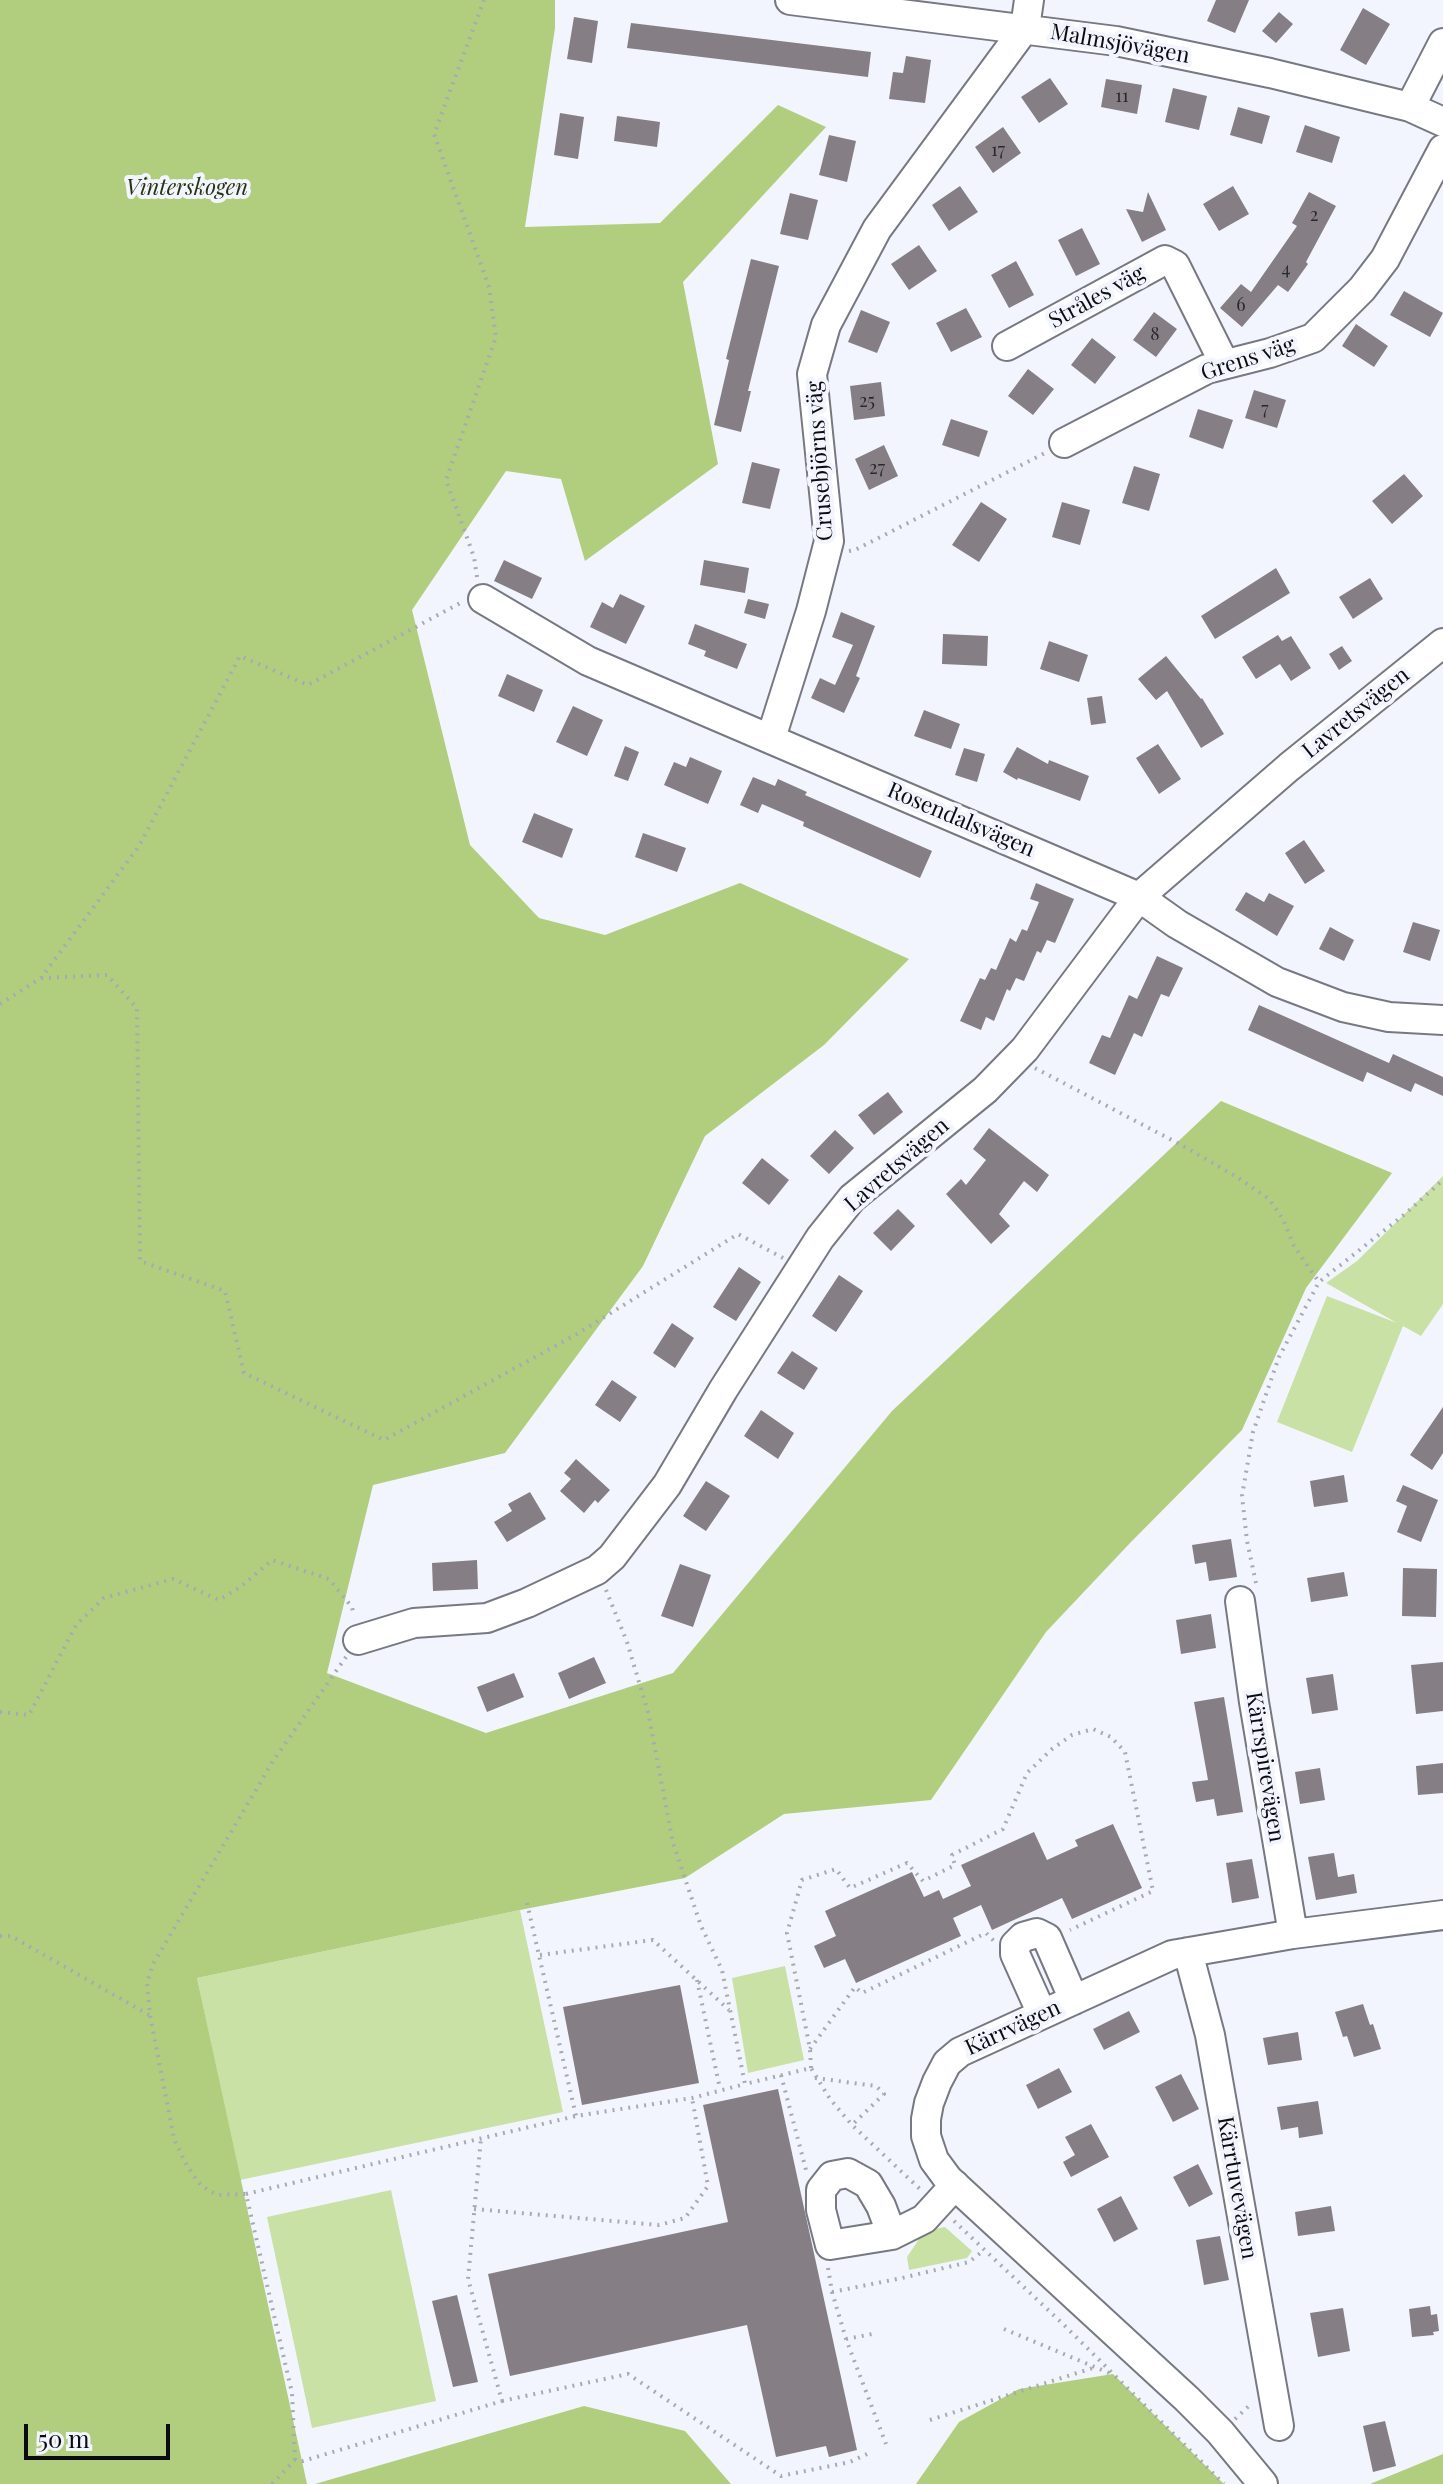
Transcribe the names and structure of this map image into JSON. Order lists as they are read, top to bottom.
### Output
{
  "streets": {
    "street": [
      "Malmsjövägen",
      "Stråles väg",
      "Grens väg",
      "Crusebjörns väg",
      "Lavretsvägen",
      "Rosendalsvägen",
      "Kärrspirevägen",
      "Kärrvägen",
      "Kärrtuvevägen"
    ]
  },
  "crossings": [
    ["Malmsjövägen", "Crusebjörns väg"],
    ["Stråles väg", "Grens väg"],
    ["Crusebjörns väg", "Rosendalsvägen"],
    ["Lavretsvägen", "Rosendalsvägen"],
    ["Kärrspirevägen", "Kärrvägen"],
    ["Kärrvägen", "Kärrtuvevägen"]
  ],
  "parks": ["Vinterskogen"],
  "house_numbers": [
    "11",
    "17",
    "2",
    "4",
    "6",
    "8",
    "25",
    "7",
    "27"
  ],
  "scale_bar": "50 m"
}
